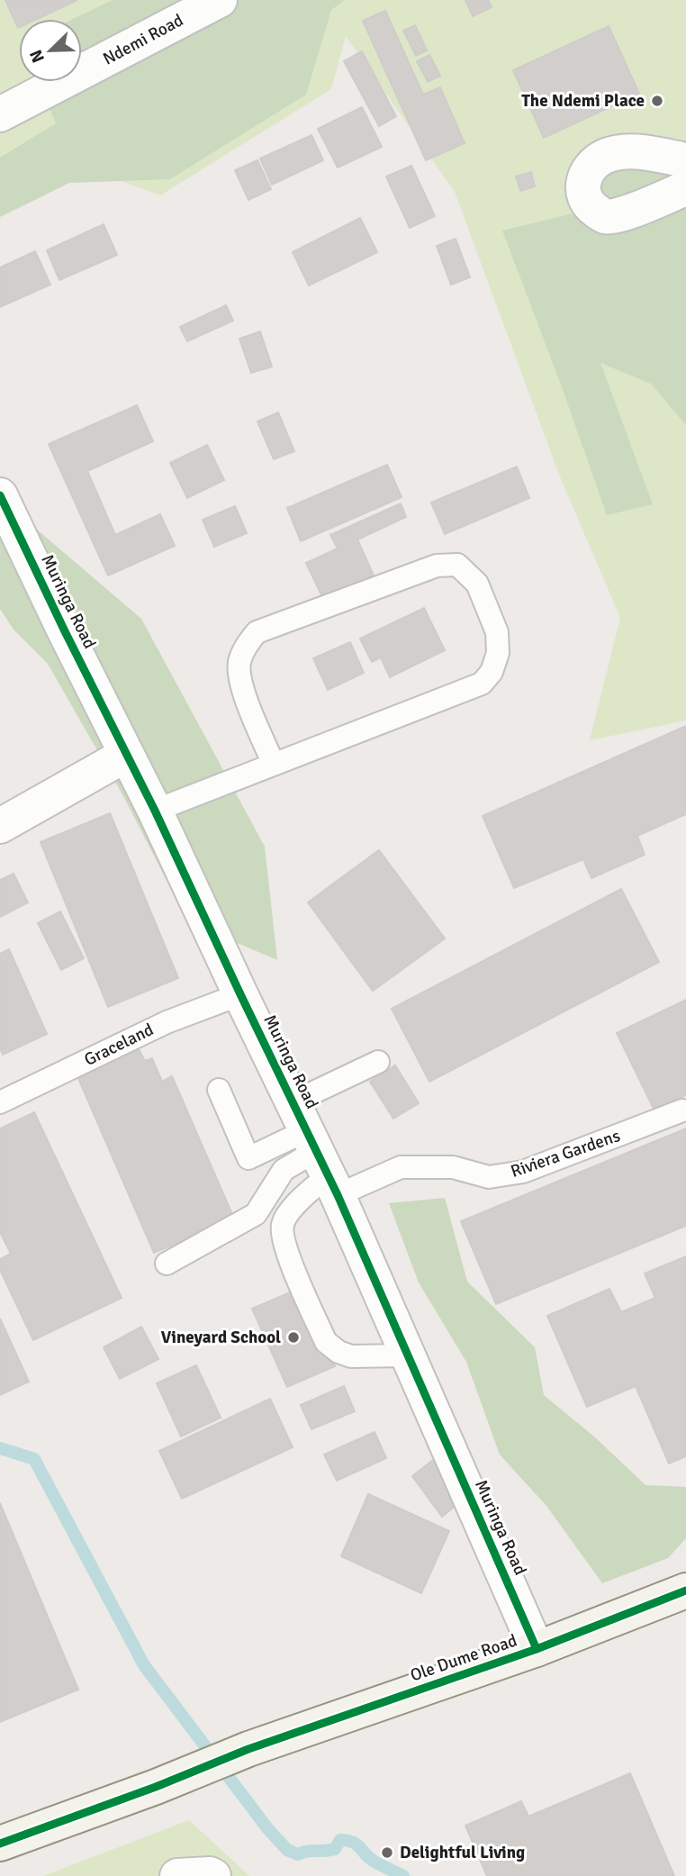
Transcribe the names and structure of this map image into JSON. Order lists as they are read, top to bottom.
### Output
{
  "streets": {
    "street": ["Ndemi Road", "Muringa Road", "Ole Dume Road"],
    "lane": ["Graceland", "Riviera Gardens"]
  },
  "crossings": [
    ["Muringa Road", "Graceland"],
    ["Muringa Road", "Riviera Gardens"],
    ["Muringa Road", "Ole Dume Road"]
  ],
  "places": ["The Ndemi Place", "Vineyard School", "Delightful Living"],
  "north": "bottom left"
}
